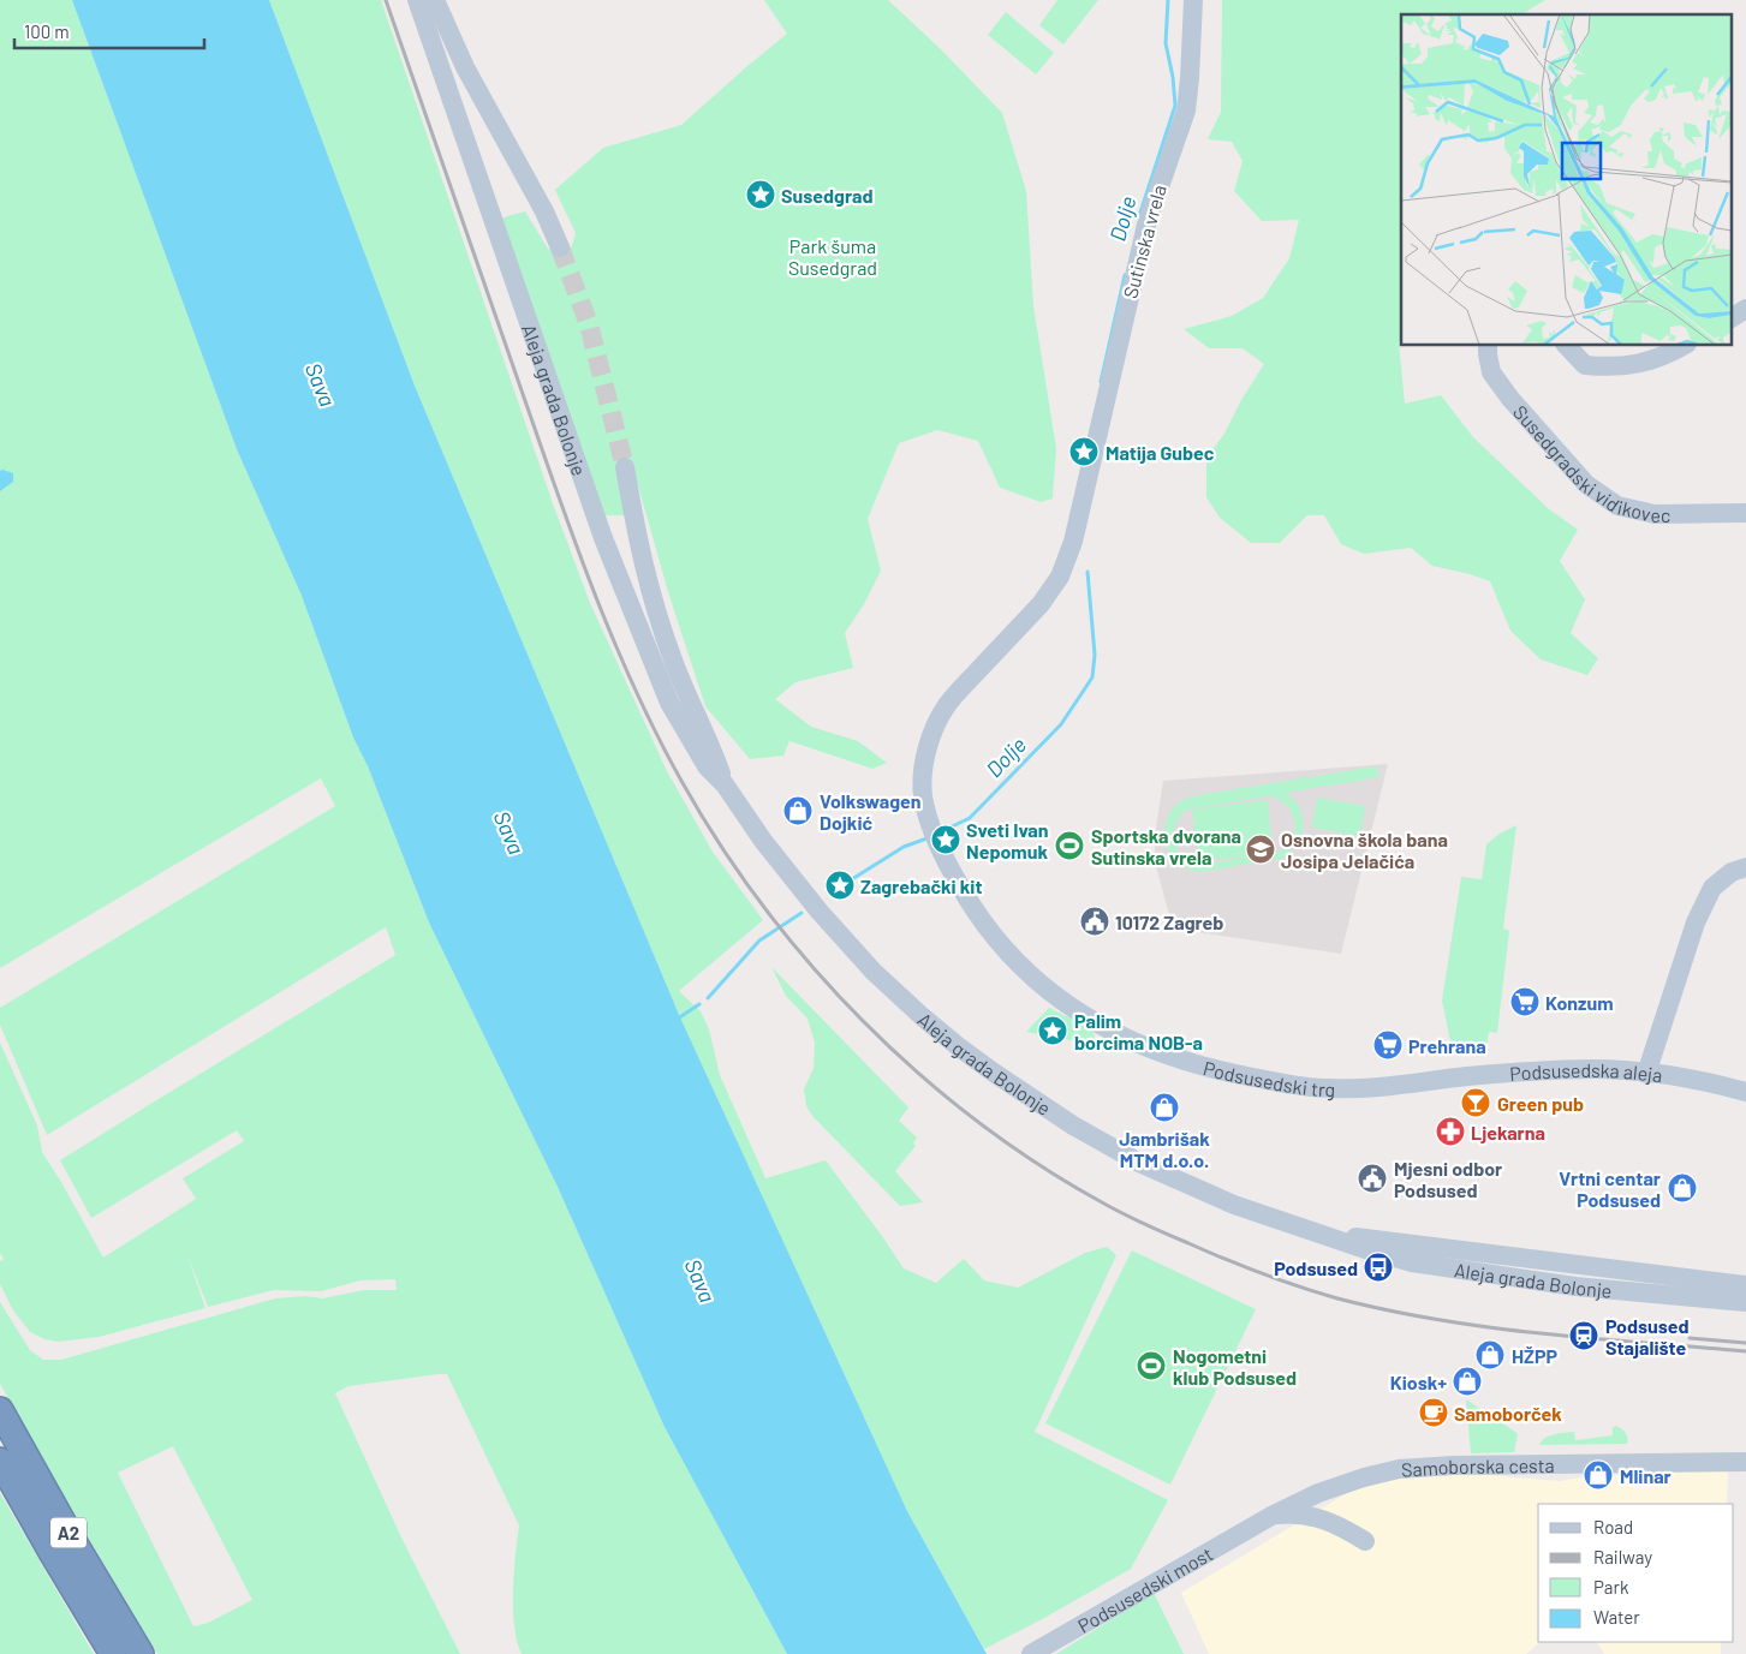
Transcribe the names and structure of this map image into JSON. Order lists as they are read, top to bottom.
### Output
{
  "streets": {
    "highway": ["A2"],
    "main road": [
      "Sutinska vrela",
      "Aleja grada Bolonje",
      "Susedgradski vidikovec",
      "Podsusedska aleja",
      "Podsusedski trg",
      "Samoborska cesta",
      "Podsusedski most"
    ]
  },
  "crossings": [
    ["Sutinska vrela", "Podsusedski trg"],
    ["Podsusedska aleja", "Podsusedski trg"],
    ["Samoborska cesta", "Podsusedski most"]
  ],
  "water": ["Dolje", "Sava"],
  "parks": ["Park šuma Susedgrad"],
  "places": {
    "place": [
      "Susedgrad",
      "Matija Gubec",
      "Sveti Ivan Nepomuk",
      "Zagrebački kit",
      "Palim borcima NOB-a"
    ],
    "shop": [
      "Volkswagen Dojkić",
      "Jambrišak MTM d.o.o.",
      "Vrtni centar Podsused",
      "HŽPP",
      "Kiosk+",
      "Mlinar"
    ],
    "sports": ["Sportska dvorana Sutinska vrela", "Nogometni klub Podsused"],
    "school or university": ["Osnovna škola bana Josipa Jelačića"],
    "public building": ["10172 Zagreb", "Mjesni odbor Podsused"],
    "supermarket": ["Konzum", "Prehrana"],
    "bar": ["Green pub"],
    "pharmacy": ["Ljekarna"],
    "bus stop": ["Podsused"],
    "station": ["Podsused Stajalište"],
    "cafe": ["Samoborček"]
  },
  "legend": [
    "Road",
    "Railway",
    "Park",
    "Water"
  ],
  "scale_bar": "100 m"
}
